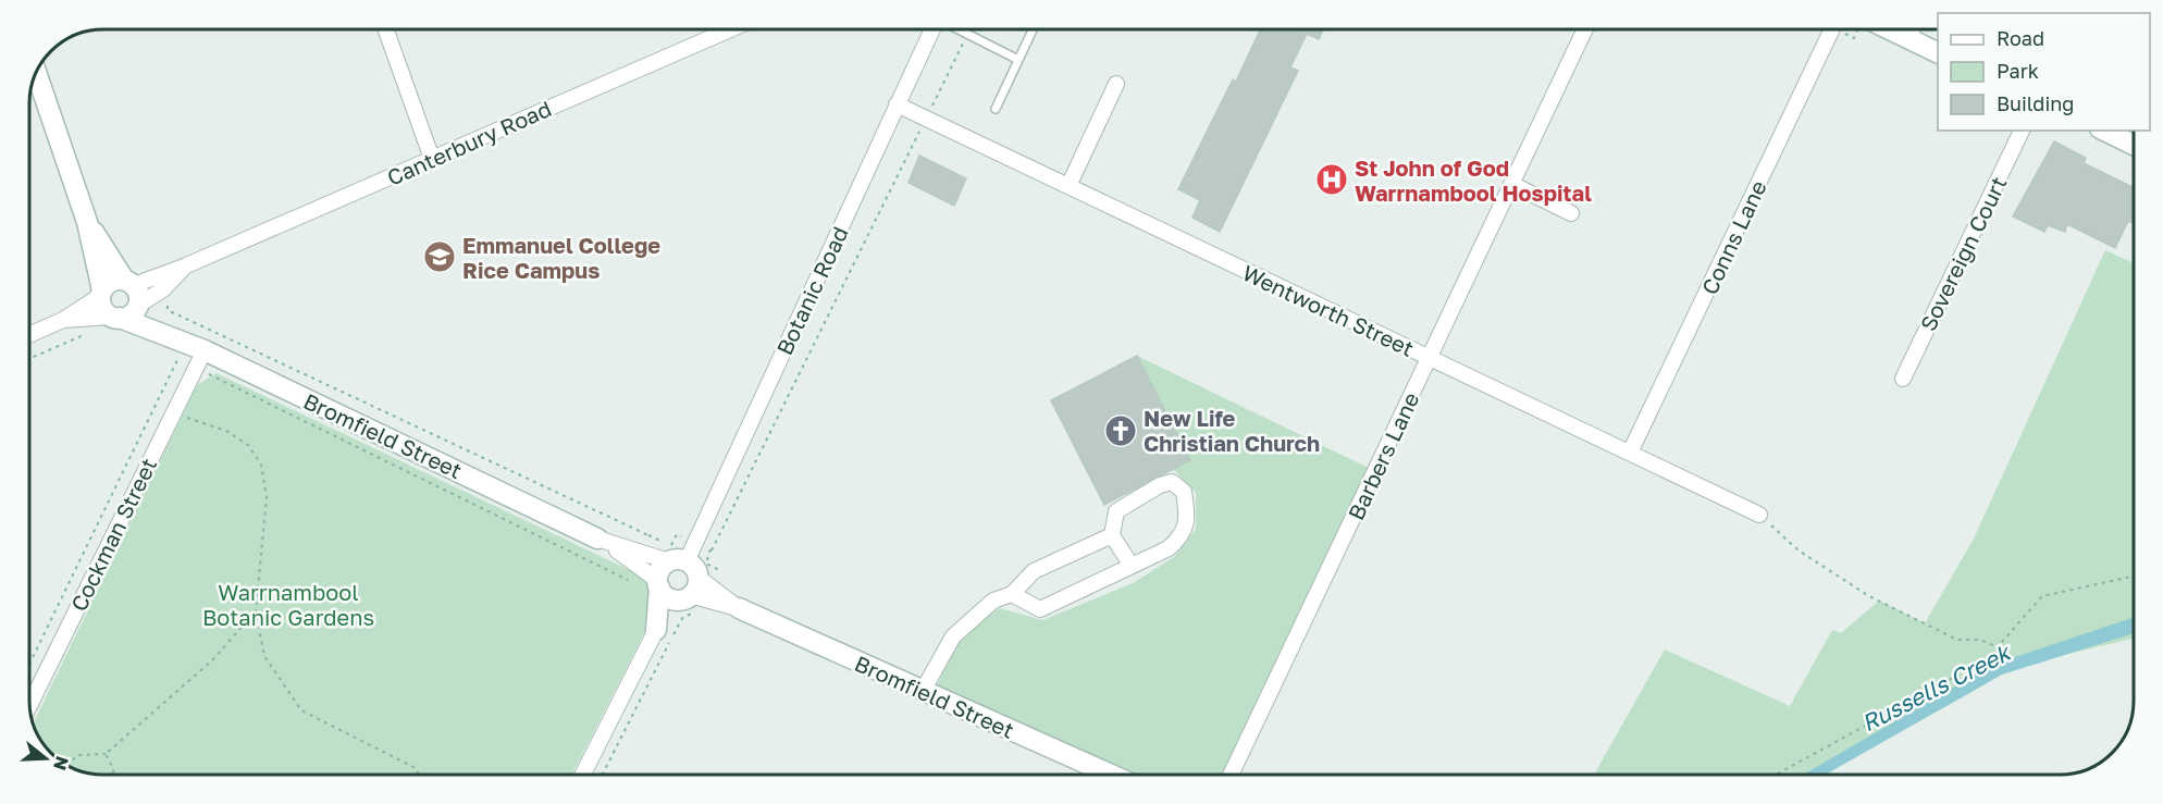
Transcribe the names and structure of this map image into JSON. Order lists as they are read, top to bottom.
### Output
{
  "streets": {
    "street": [
      "Canterbury Road",
      "Conns Lane",
      "Sovereign Court",
      "Botanic Road",
      "Wentworth Street",
      "Bromfield Street",
      "Barbers Lane",
      "Cockman Street"
    ]
  },
  "crossings": [
    ["Canterbury Road", "Bromfield Street"],
    ["Conns Lane", "Wentworth Street"],
    ["Botanic Road", "Wentworth Street"],
    ["Botanic Road", "Bromfield Street"],
    ["Wentworth Street", "Barbers Lane"],
    ["Bromfield Street", "Cockman Street"]
  ],
  "water": ["Russells Creek"],
  "parks": ["Warrnambool Botanic Gardens"],
  "places": {
    "hospital": ["St John of God Warrnambool Hospital"],
    "school or university": ["Emmanuel College Rice Campus"],
    "church": ["New Life Christian Church"]
  },
  "legend": ["Road", "Park", "Building"],
  "north": "right"
}
